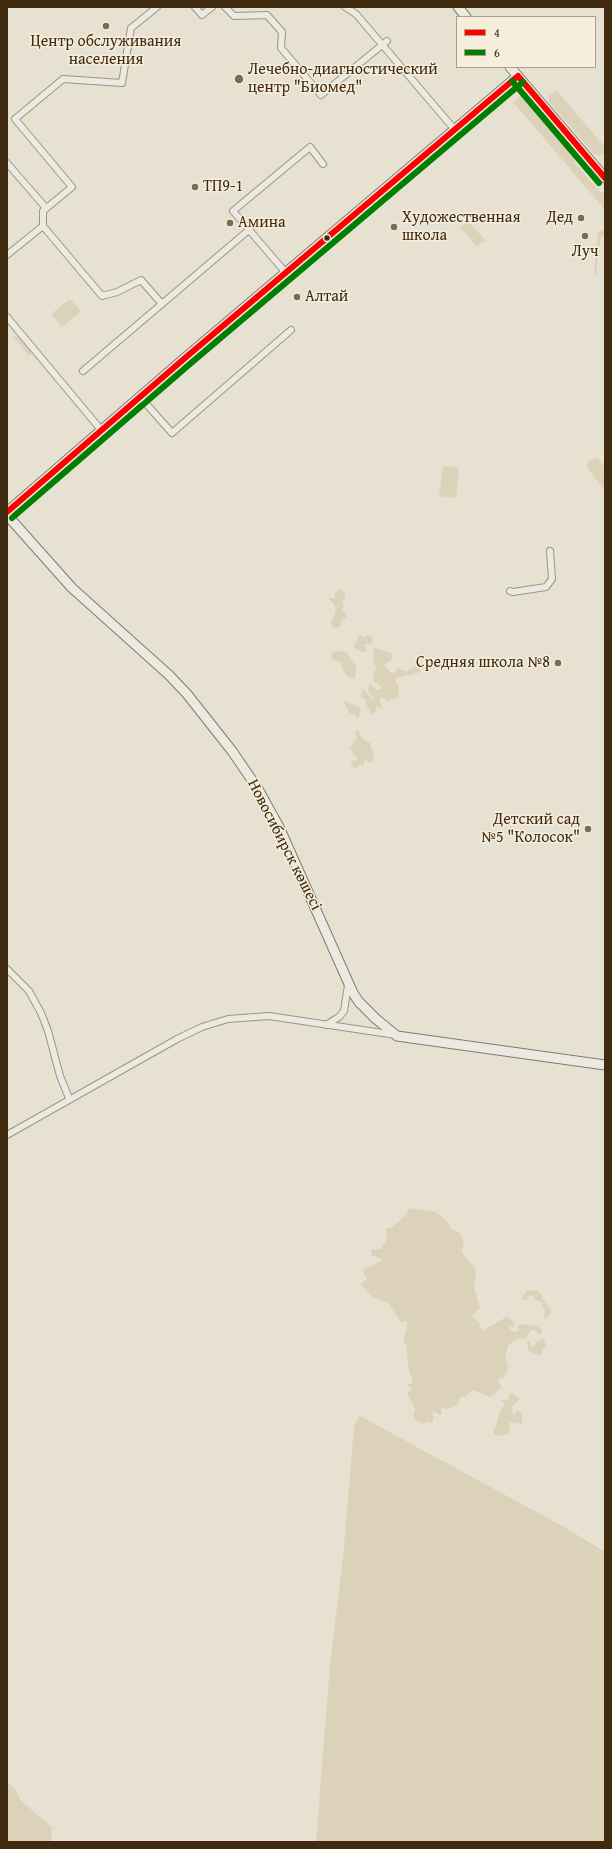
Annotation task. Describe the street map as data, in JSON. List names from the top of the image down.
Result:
{
  "streets": {
    "main road": ["Новосибирск көшесі"]
  },
  "places": [
    "Центр обслуживания населения",
    "Лечебно-диагностический центр \"Биомед\"",
    "ТП9-1",
    "Дед",
    "Амина",
    "Художественная школа",
    "Луч",
    "Алтай",
    "Средняя школа №8",
    "Детский сад №5 \"Колосок\""
  ],
  "lines": ["transit line 4", "transit line 6"],
  "legend": ["4", "6"]
}
